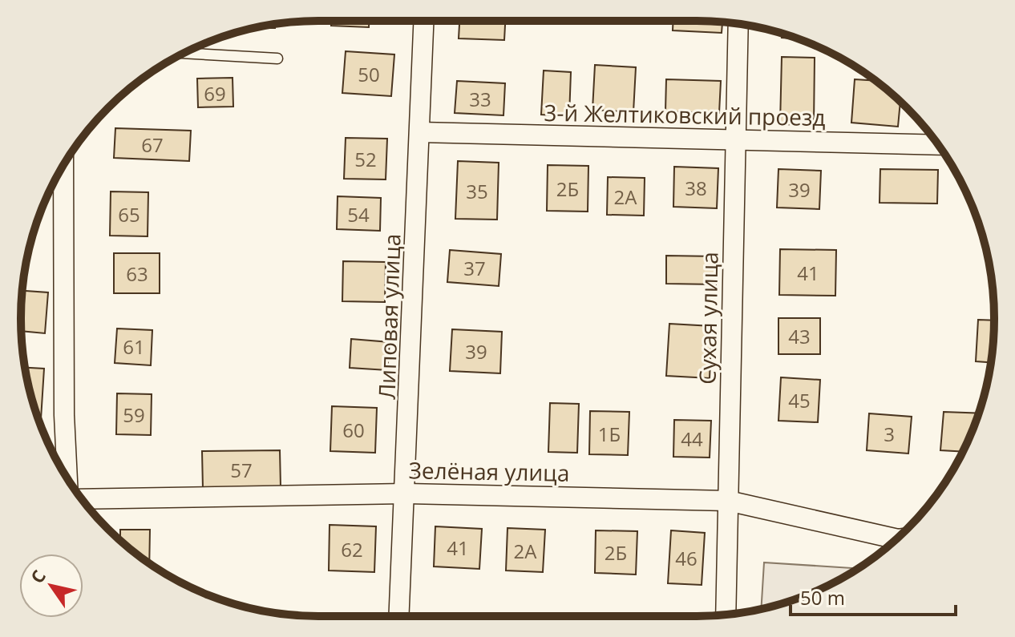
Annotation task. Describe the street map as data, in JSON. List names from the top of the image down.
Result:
{
  "streets": {
    "street": [
      "3-й Желтиковский проезд",
      "Липовая улица",
      "Сухая улица",
      "Зелёная улица"
    ]
  },
  "crossings": [
    ["3-й Желтиковский проезд", "Липовая улица"],
    ["3-й Желтиковский проезд", "Сухая улица"],
    ["Липовая улица", "Зелёная улица"],
    ["Сухая улица", "Зелёная улица"]
  ],
  "house_numbers": [
    "50",
    "69",
    "33",
    "67",
    "52",
    "38",
    "2Б",
    "39",
    "35",
    "2А",
    "65",
    "54",
    "37",
    "41",
    "63",
    "43",
    "61",
    "39",
    "45",
    "59",
    "60",
    "1Б",
    "3",
    "44",
    "57",
    "41",
    "62",
    "2А",
    "2Б",
    "46"
  ],
  "scale_bar": "50 m",
  "north": "top left"
}
